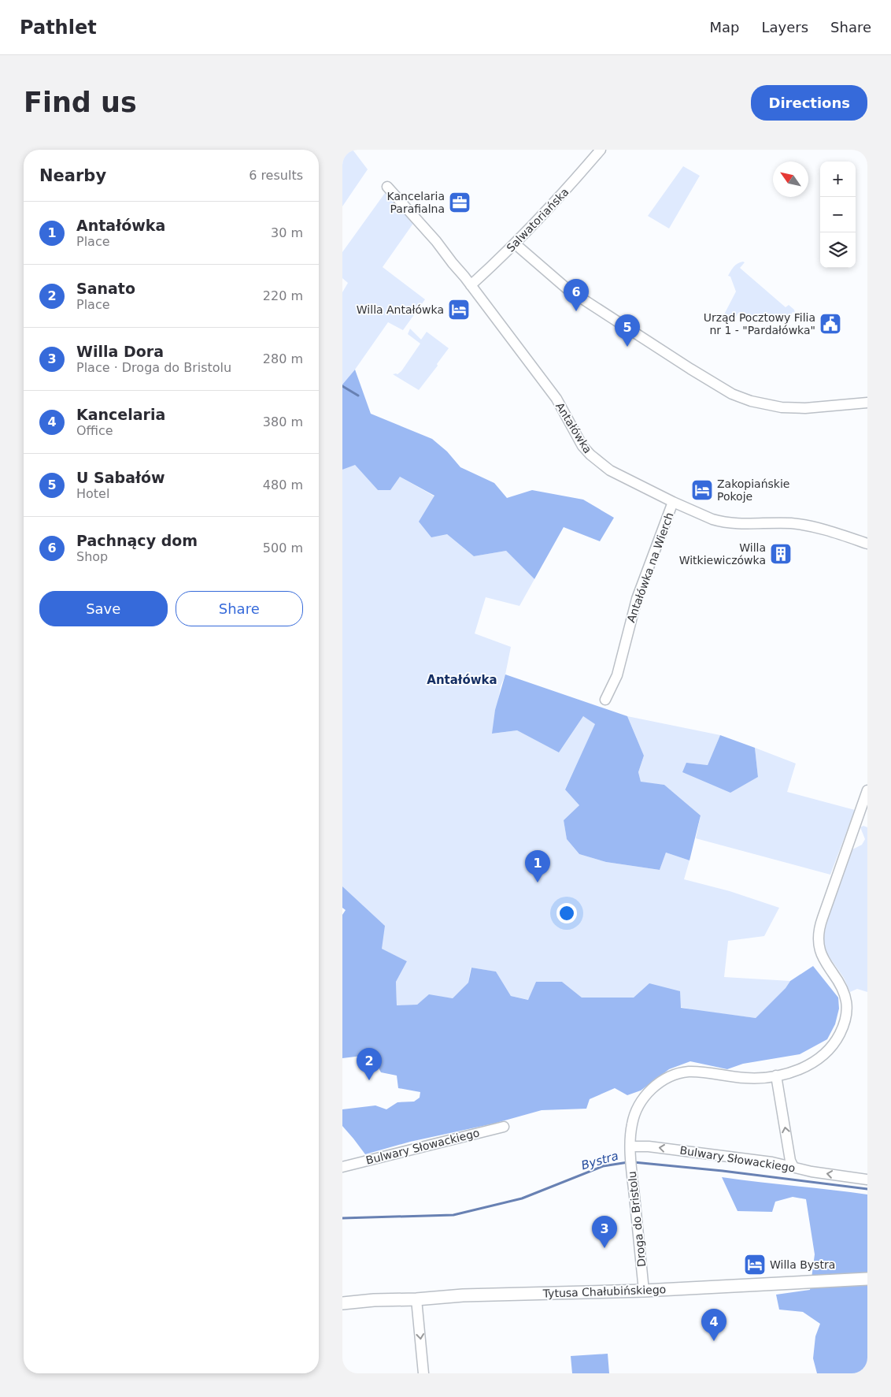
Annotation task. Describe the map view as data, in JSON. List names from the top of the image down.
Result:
{
  "streets": {
    "street": [
      "Salwatoriańska",
      "Antałówka",
      "Antałówka na Wierch",
      "Bulwary Słowackiego",
      "Droga do Bristolu",
      "Tytusa Chałubińskiego"
    ]
  },
  "crossings": [
    ["Salwatoriańska", "Antałówka"],
    ["Antałówka", "Antałówka na Wierch"],
    ["Bulwary Słowackiego", "Droga do Bristolu"],
    ["Droga do Bristolu", "Tytusa Chałubińskiego"]
  ],
  "one_way": ["Bulwary Słowackiego"],
  "districts": ["Antałówka"],
  "water": ["Bystra"],
  "places": {
    "office": ["Kancelaria Parafialna"],
    "hotel": ["Willa Antałówka", "Zakopiańskie Pokoje", "Willa Bystra"],
    "public building": ["Urząd Pocztowy Filia nr 1 - \"Pardałówka\""],
    "building": ["Willa Witkiewiczówka"]
  },
  "north": "top left",
  "page": {
    "header": "Pathlet",
    "nav": ["Map", "Layers", "Share"],
    "buttons": [
      "Directions",
      ["Save", "Share"]
    ],
    "title": "Find us",
    "heading": ["Nearby", "6 results"],
    "map_buttons": ["+", "−"],
    "list": [
      {
        "mark": "1",
        "name": "Antałówka",
        "note": "Place",
        "value": "30 m"
      },
      {
        "mark": "2",
        "name": "Sanato",
        "note": "Place",
        "value": "220 m"
      },
      {
        "mark": "3",
        "name": "Willa Dora",
        "note": "Place · Droga do Bristolu",
        "value": "280 m"
      },
      {
        "mark": "4",
        "name": "Kancelaria",
        "note": "Office",
        "value": "380 m"
      },
      {
        "mark": "5",
        "name": "U Sabałów",
        "note": "Hotel",
        "value": "480 m"
      },
      {
        "mark": "6",
        "name": "Pachnący dom",
        "note": "Shop",
        "value": "500 m"
      }
    ],
    "pins": [
      "6",
      "5",
      "1",
      "2",
      "3",
      "4"
    ]
  }
}
